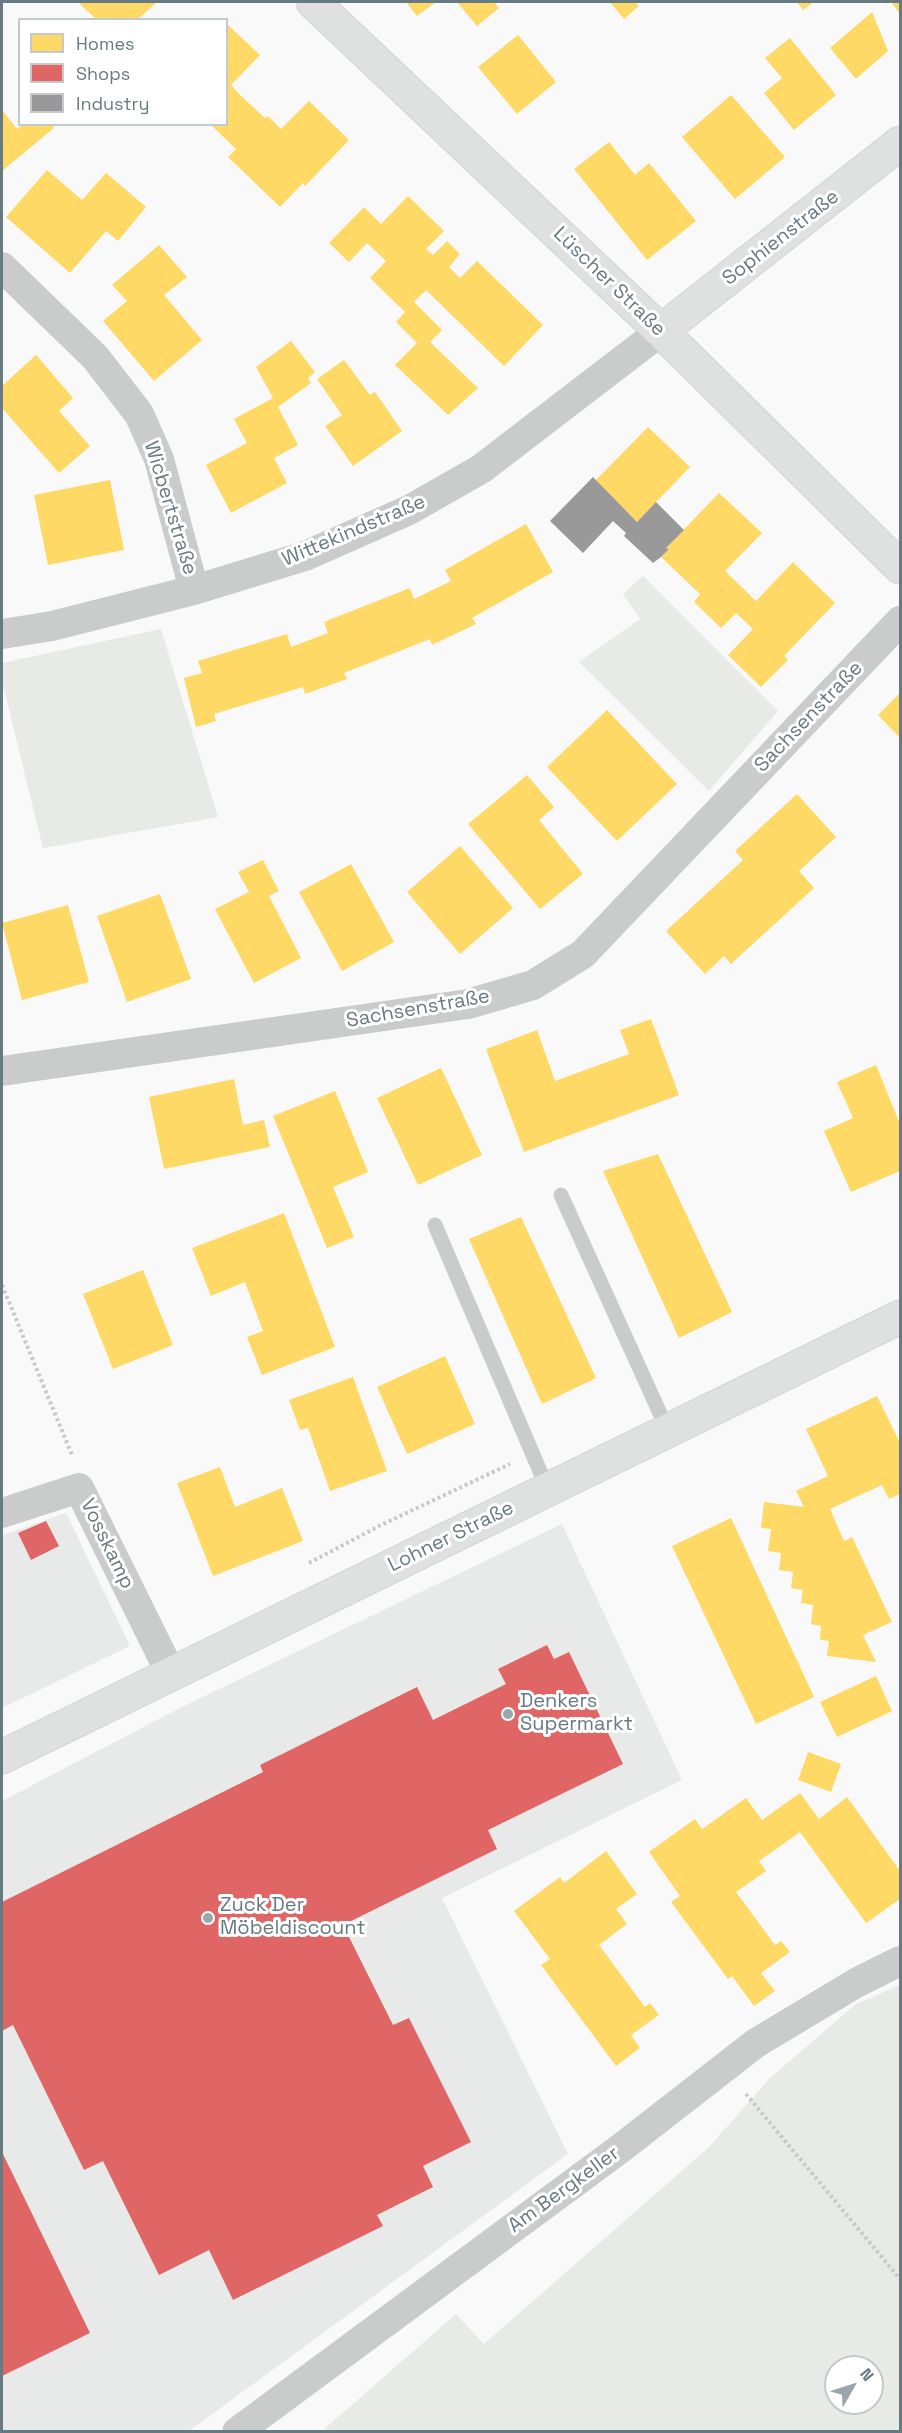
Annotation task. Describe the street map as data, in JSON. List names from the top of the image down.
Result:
{
  "streets": {
    "street": [
      "Sophienstraße",
      "Lüscher Straße",
      "Wicbertstraße",
      "Wittekindstraße",
      "Sachsenstraße",
      "Lohner Straße",
      "Vosskamp",
      "Am Bergkeller"
    ]
  },
  "crossings": [
    ["Sophienstraße", "Lüscher Straße"],
    ["Sophienstraße", "Wittekindstraße"],
    ["Lüscher Straße", "Wittekindstraße"],
    ["Wicbertstraße", "Wittekindstraße"],
    ["Lohner Straße", "Vosskamp"]
  ],
  "places": ["Denkers Supermarkt", "Zuck Der Möbeldiscount"],
  "legend": ["Homes", "Shops", "Industry"],
  "north": "top right"
}
